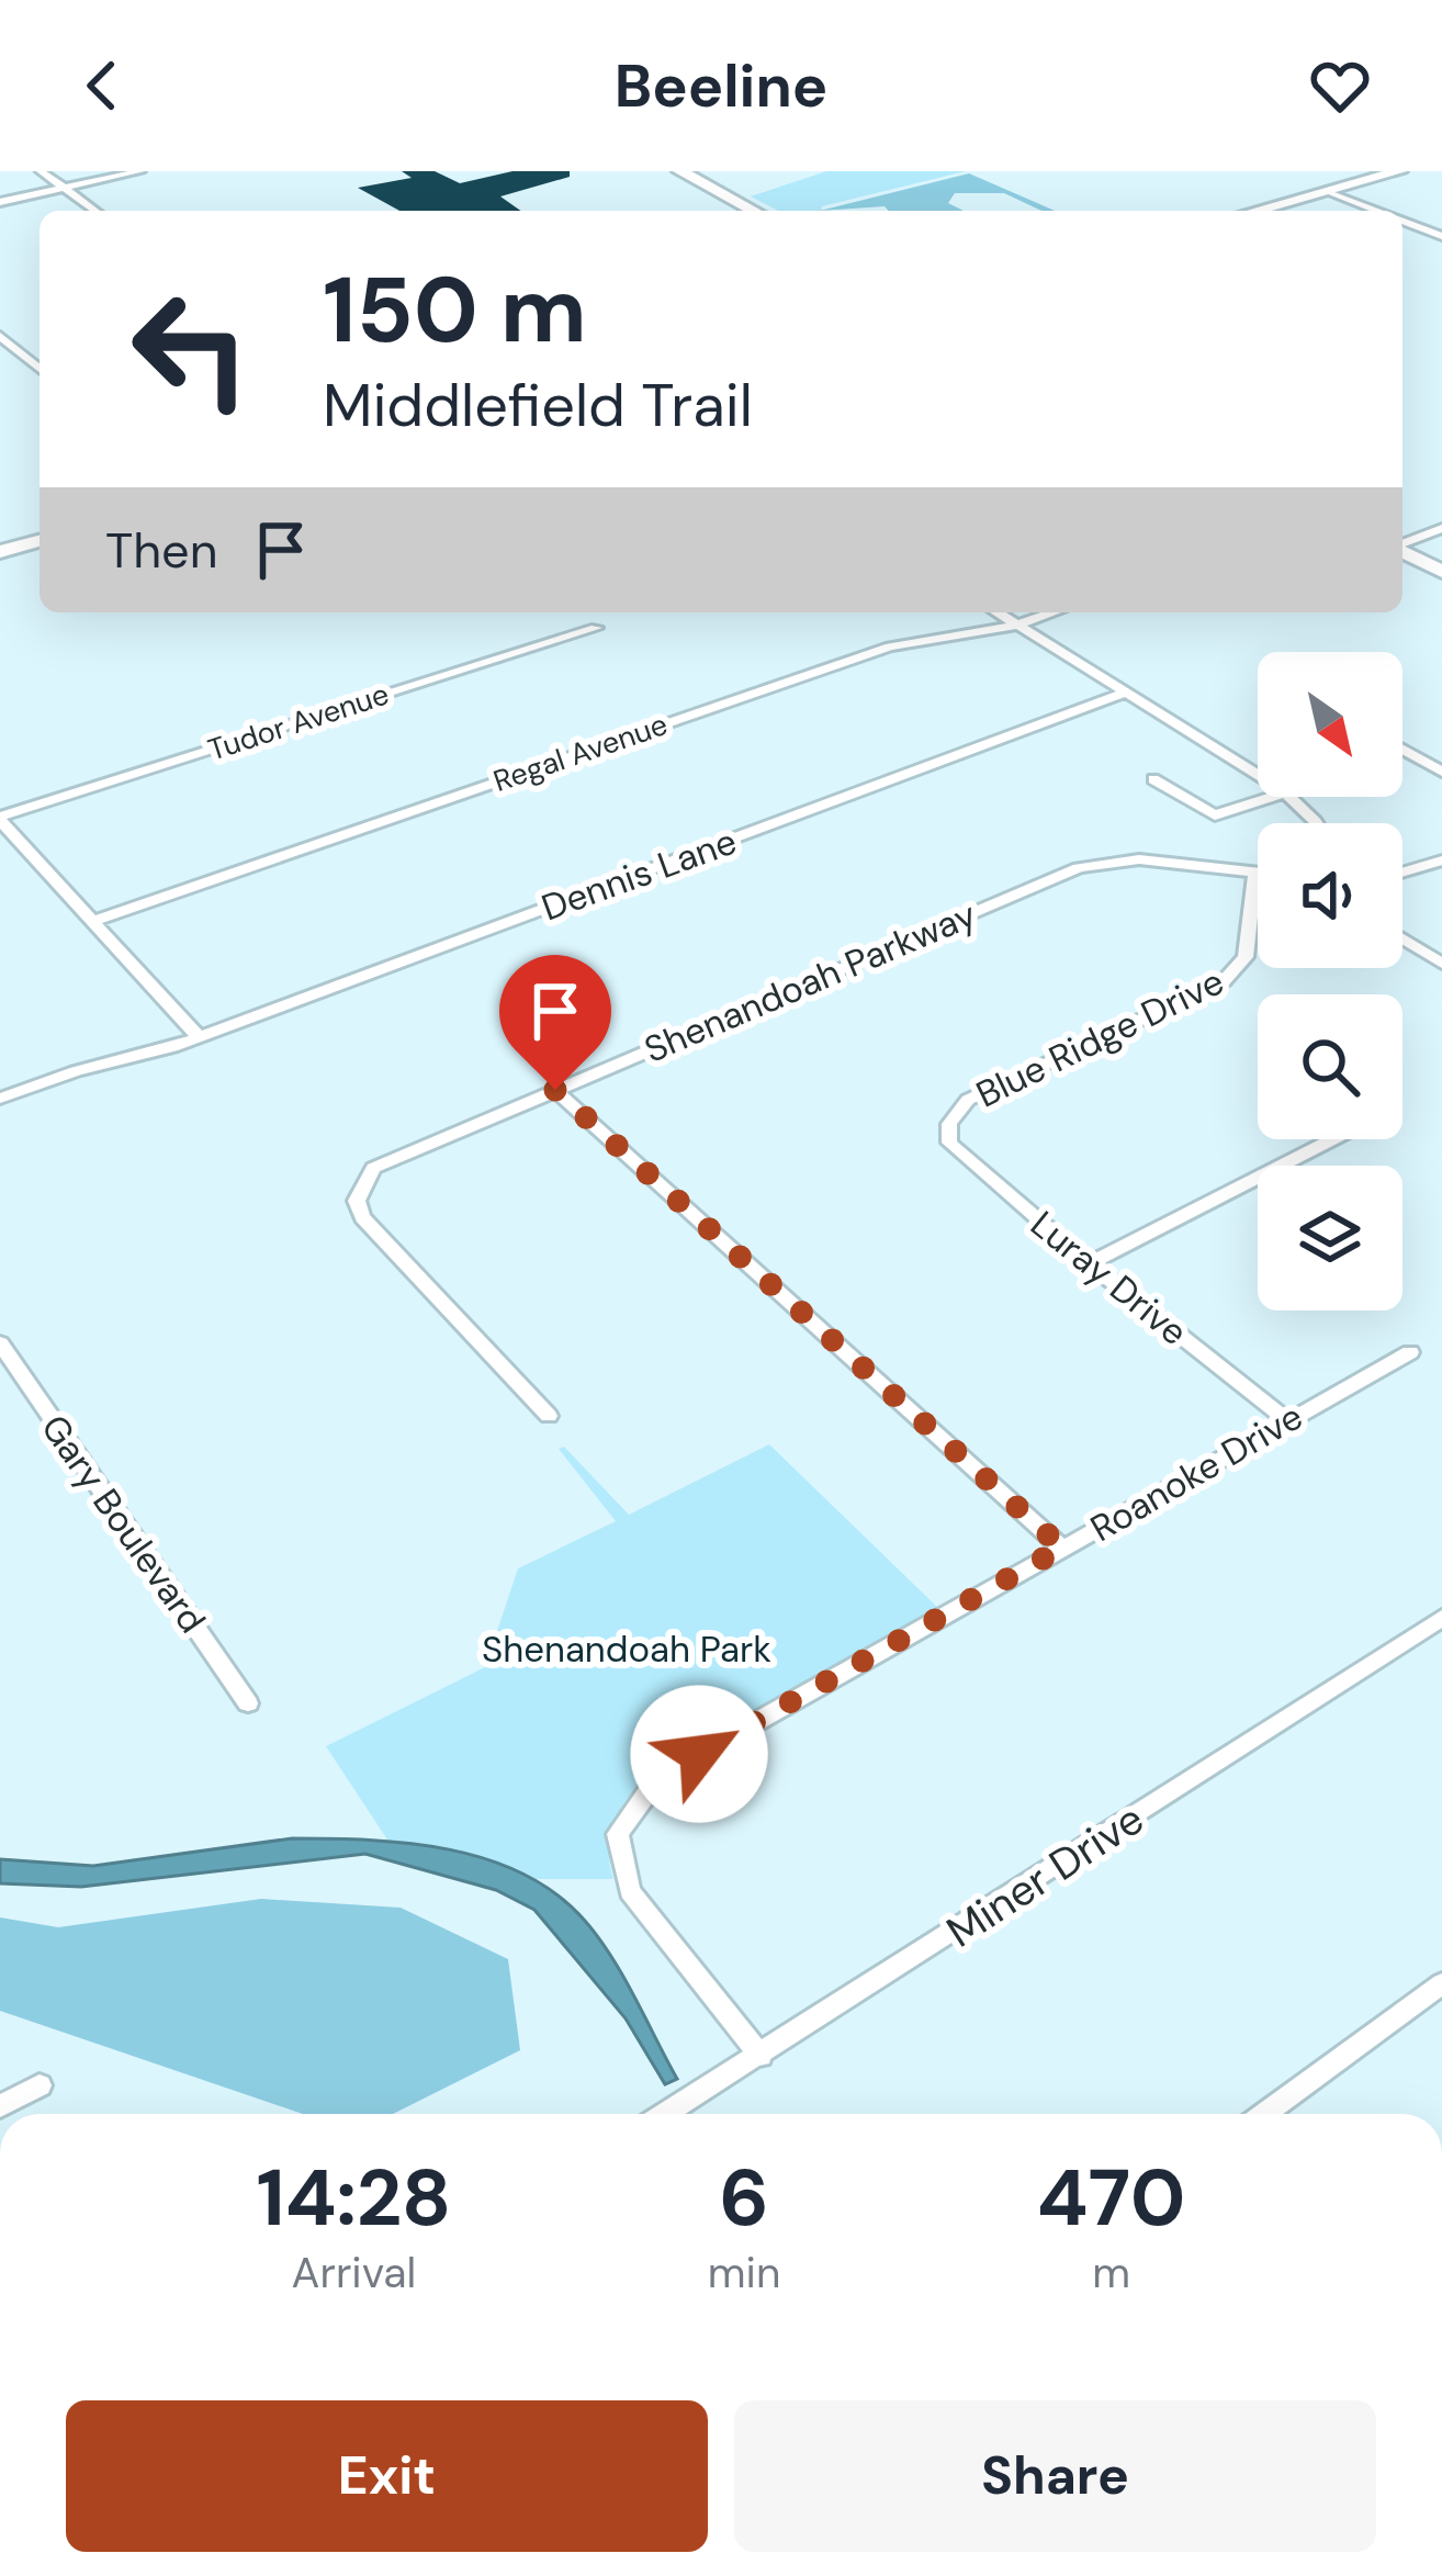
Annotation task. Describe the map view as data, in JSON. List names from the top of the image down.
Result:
{
  "streets": {
    "street": [
      "Tudor Avenue",
      "Regal Avenue",
      "Dennis Lane",
      "Shenandoah Parkway",
      "Blue Ridge Drive",
      "Luray Drive",
      "Roanoke Drive",
      "Gary Boulevard",
      "Miner Drive"
    ]
  },
  "crossings": [
    ["Shenandoah Parkway", "Blue Ridge Drive"],
    ["Blue Ridge Drive", "Luray Drive"],
    ["Luray Drive", "Roanoke Drive"],
    ["Roanoke Drive", "Miner Drive"]
  ],
  "parks": ["Shenandoah Park"],
  "north": "bottom right",
  "page": {
    "header": "Beeline",
    "turn": ["150 m", "Middlefield Trail"],
    "then": "Then",
    "eta": [
      "14:28",
      "Arrival",
      "6",
      "min",
      "470",
      "m"
    ],
    "buttons": ["Exit", "Share"]
  }
}
